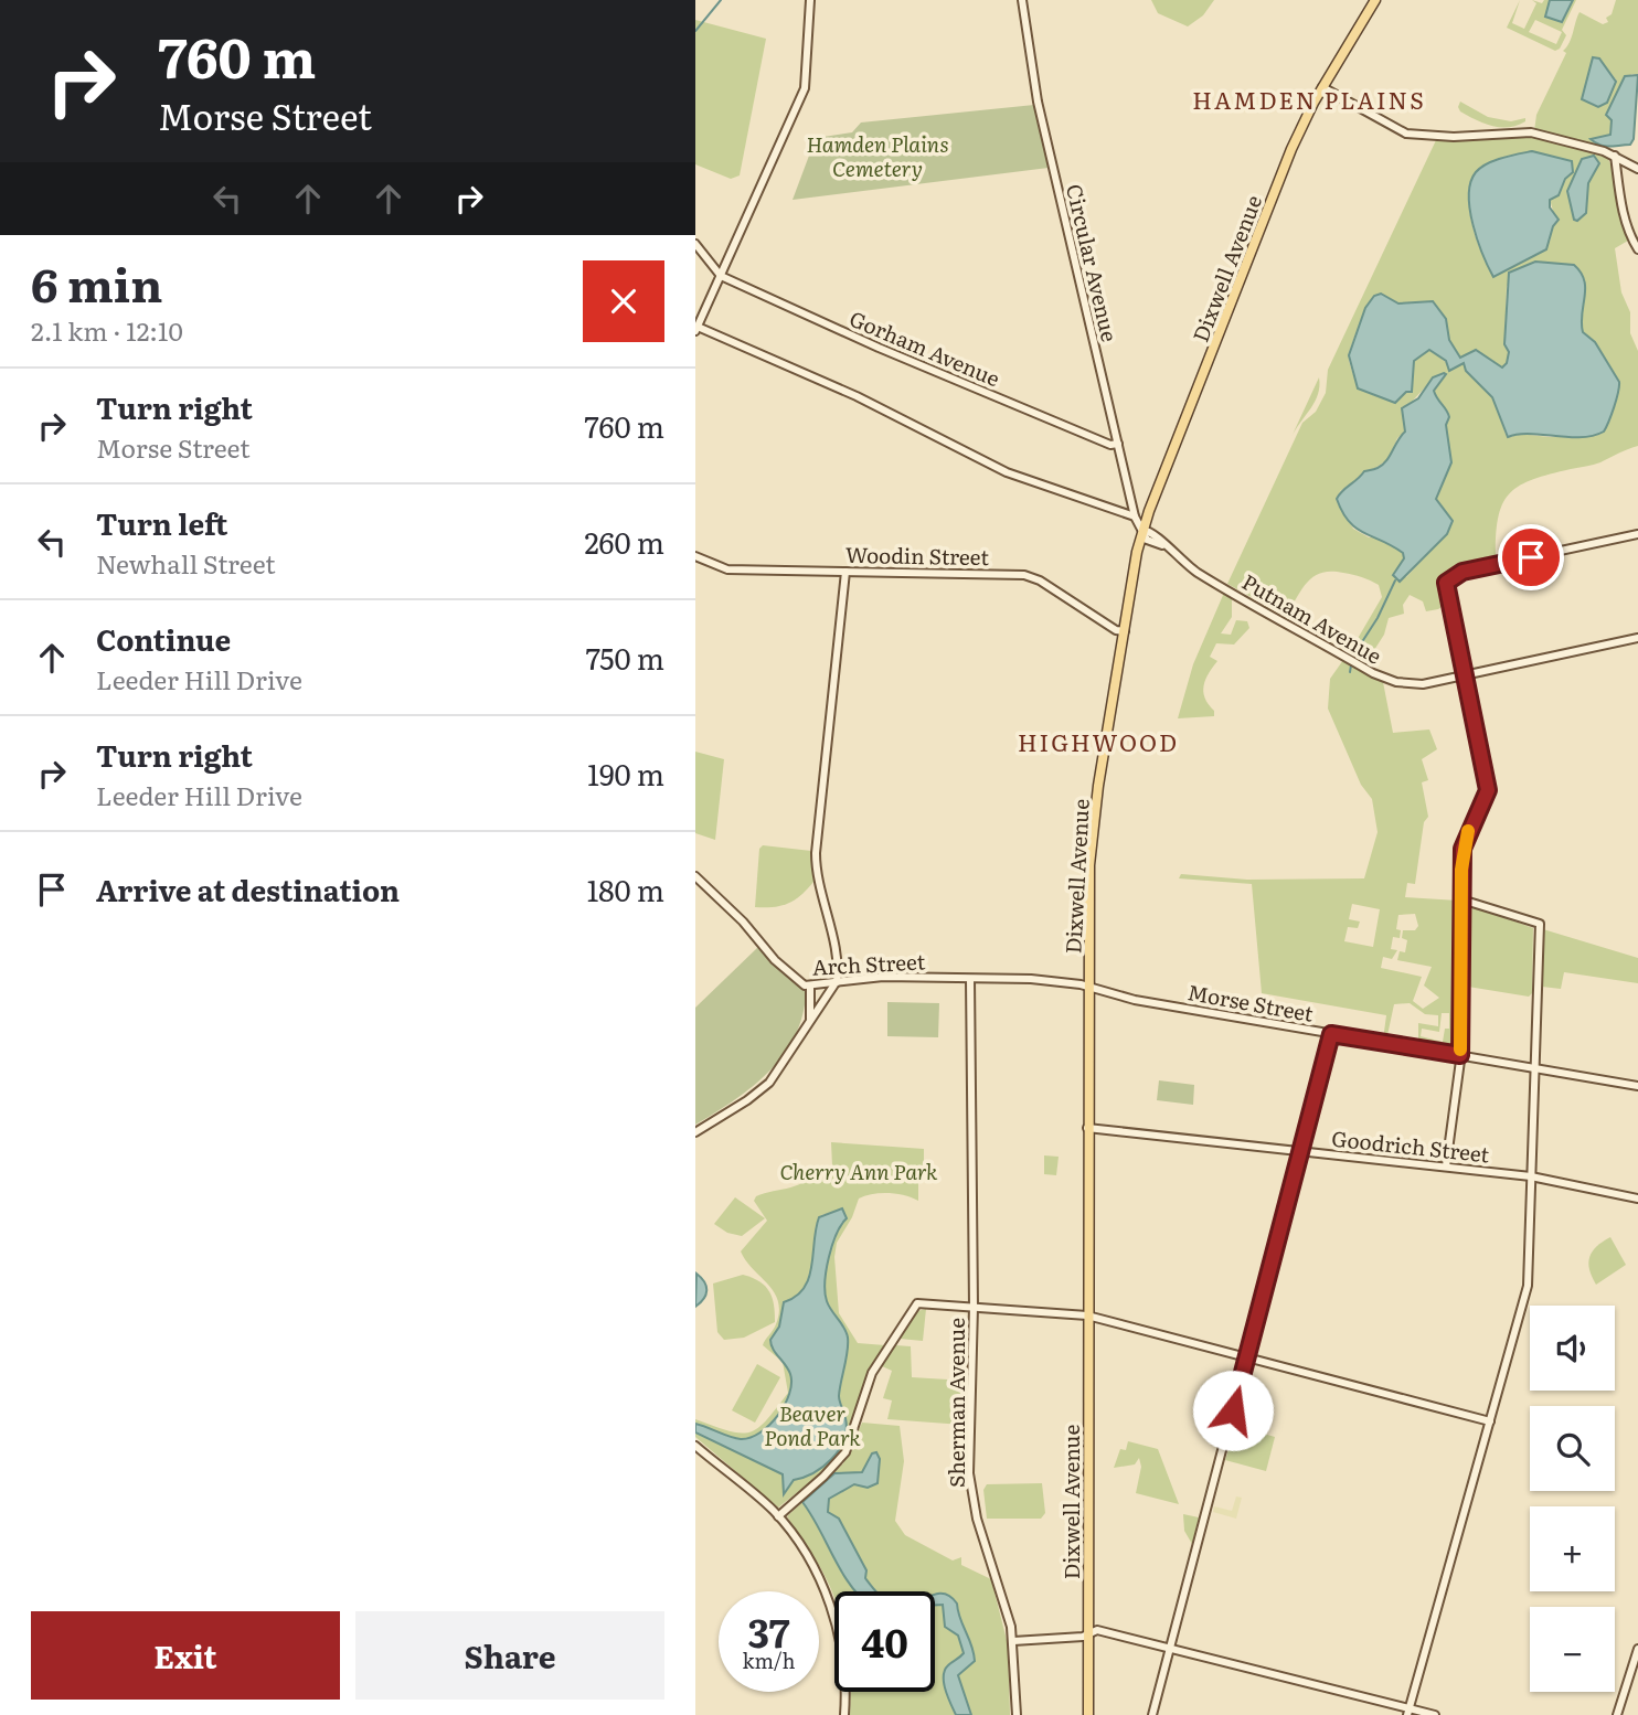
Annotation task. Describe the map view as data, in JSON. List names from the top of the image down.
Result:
{
  "streets": {
    "main road": ["Dixwell Avenue"],
    "street": [
      "Circular Avenue",
      "Gorham Avenue",
      "Woodin Street",
      "Putnam Avenue",
      "Arch Street",
      "Morse Street",
      "Goodrich Street",
      "Sherman Avenue"
    ]
  },
  "crossings": [
    ["Circular Avenue", "Dixwell Avenue"],
    ["Circular Avenue", "Gorham Avenue"],
    ["Circular Avenue", "Putnam Avenue"],
    ["Dixwell Avenue", "Woodin Street"],
    ["Dixwell Avenue", "Putnam Avenue"],
    ["Dixwell Avenue", "Arch Street"],
    ["Dixwell Avenue", "Morse Street"],
    ["Dixwell Avenue", "Goodrich Street"],
    ["Arch Street", "Morse Street"],
    ["Arch Street", "Sherman Avenue"]
  ],
  "districts": ["HAMDEN PLAINS", "HIGHWOOD"],
  "parks": ["Hamden Plains Cemetery", "Cherry Ann Park", "Beaver Pond Park"],
  "page": {
    "turn": ["760 m", "Morse Street"],
    "heading": ["6 min", "2.1 km · 12:10"],
    "list": [
      {
        "name": "Turn right",
        "note": "Morse Street",
        "value": "760 m"
      },
      {
        "name": "Turn left",
        "note": "Newhall Street",
        "value": "260 m"
      },
      {
        "name": "Continue",
        "note": "Leeder Hill Drive",
        "value": "750 m"
      },
      {
        "name": "Turn right",
        "note": "Leeder Hill Drive",
        "value": "190 m"
      },
      {
        "name": "Arrive at destination",
        "value": "180 m"
      }
    ],
    "map_buttons": ["+", "−"],
    "speed": "37 km/h",
    "limit": "40",
    "buttons": ["Exit", "Share"]
  }
}
